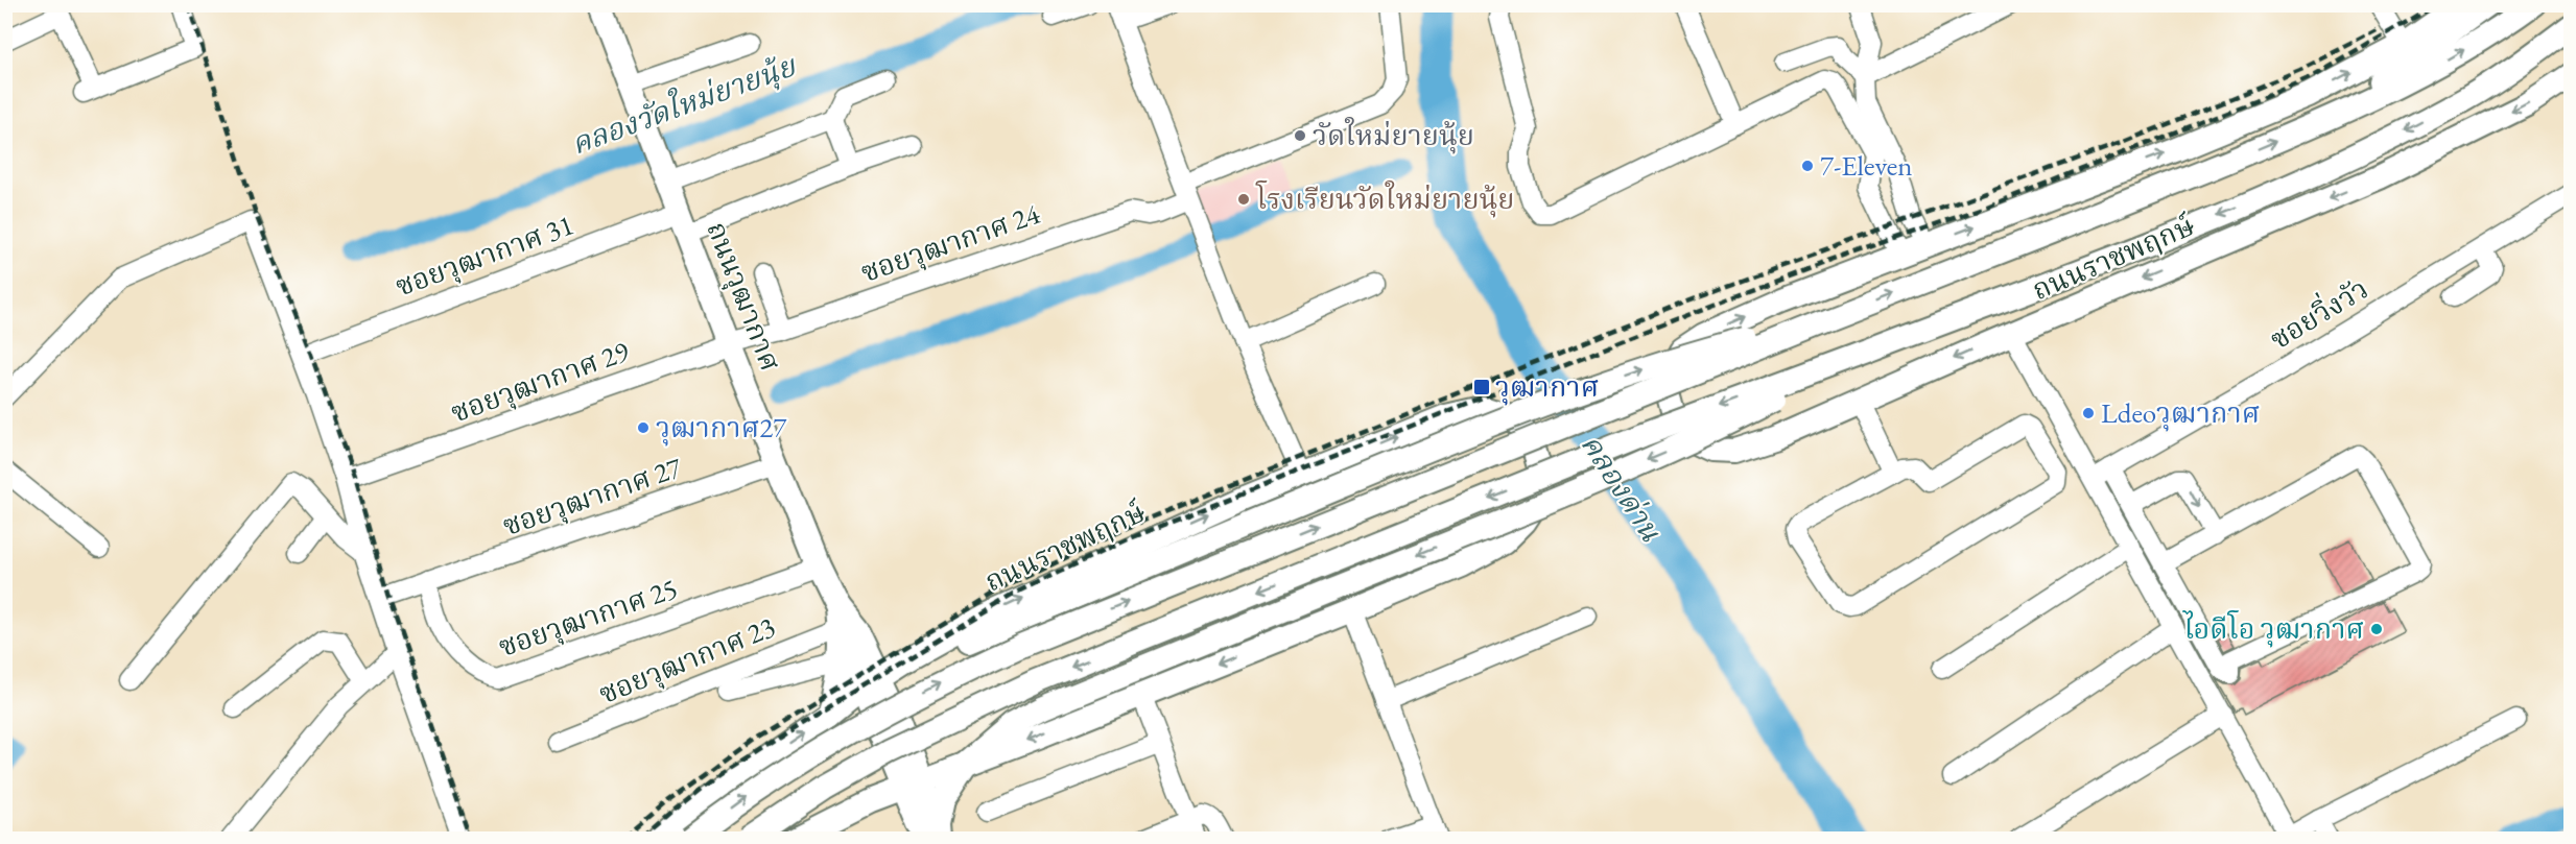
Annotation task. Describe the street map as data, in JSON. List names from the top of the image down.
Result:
{
  "streets": {
    "main road": ["ถนนราชพฤกษ์", "ถนนวุฒากาศ"],
    "street": [
      "ซอยวุฒากาศ 24",
      "ซอยวุฒากาศ 31",
      "ซอยวิ่งวัว",
      "ซอยวุฒากาศ 29",
      "ซอยวุฒากาศ 27",
      "ซอยวุฒากาศ 25",
      "ซอยวุฒากาศ 23"
    ]
  },
  "crossings": [
    ["ซอยวุฒากาศ 24", "ถนนวุฒากาศ"],
    ["ซอยวุฒากาศ 24", "ซอยวุฒากาศ 29"],
    ["ซอยวุฒากาศ 31", "ถนนวุฒากาศ"],
    ["ถนนราชพฤกษ์", "ถนนวุฒากาศ"],
    ["ถนนวุฒากาศ", "ซอยวุฒากาศ 29"],
    ["ถนนวุฒากาศ", "ซอยวุฒากาศ 27"],
    ["ถนนวุฒากาศ", "ซอยวุฒากาศ 25"],
    ["ถนนวุฒากาศ", "ซอยวุฒากาศ 23"],
    ["ซอยวุฒากาศ 27", "ซอยวุฒากาศ 25"]
  ],
  "water": ["คลองวัดใหม่ยายนุ้ย", "คลองด่าน"],
  "places": {
    "other": [
      "วัดใหม่ยายนุ้ย",
      "7-Eleven",
      "โรงเรียนวัดใหม่ยายนุ้ย",
      "Ldeoวุฒากาศ",
      "วุฒากาศ27",
      "ไอดีโอ วุฒากาศ"
    ],
    "transit": ["วุฒากาศ"]
  }
}
